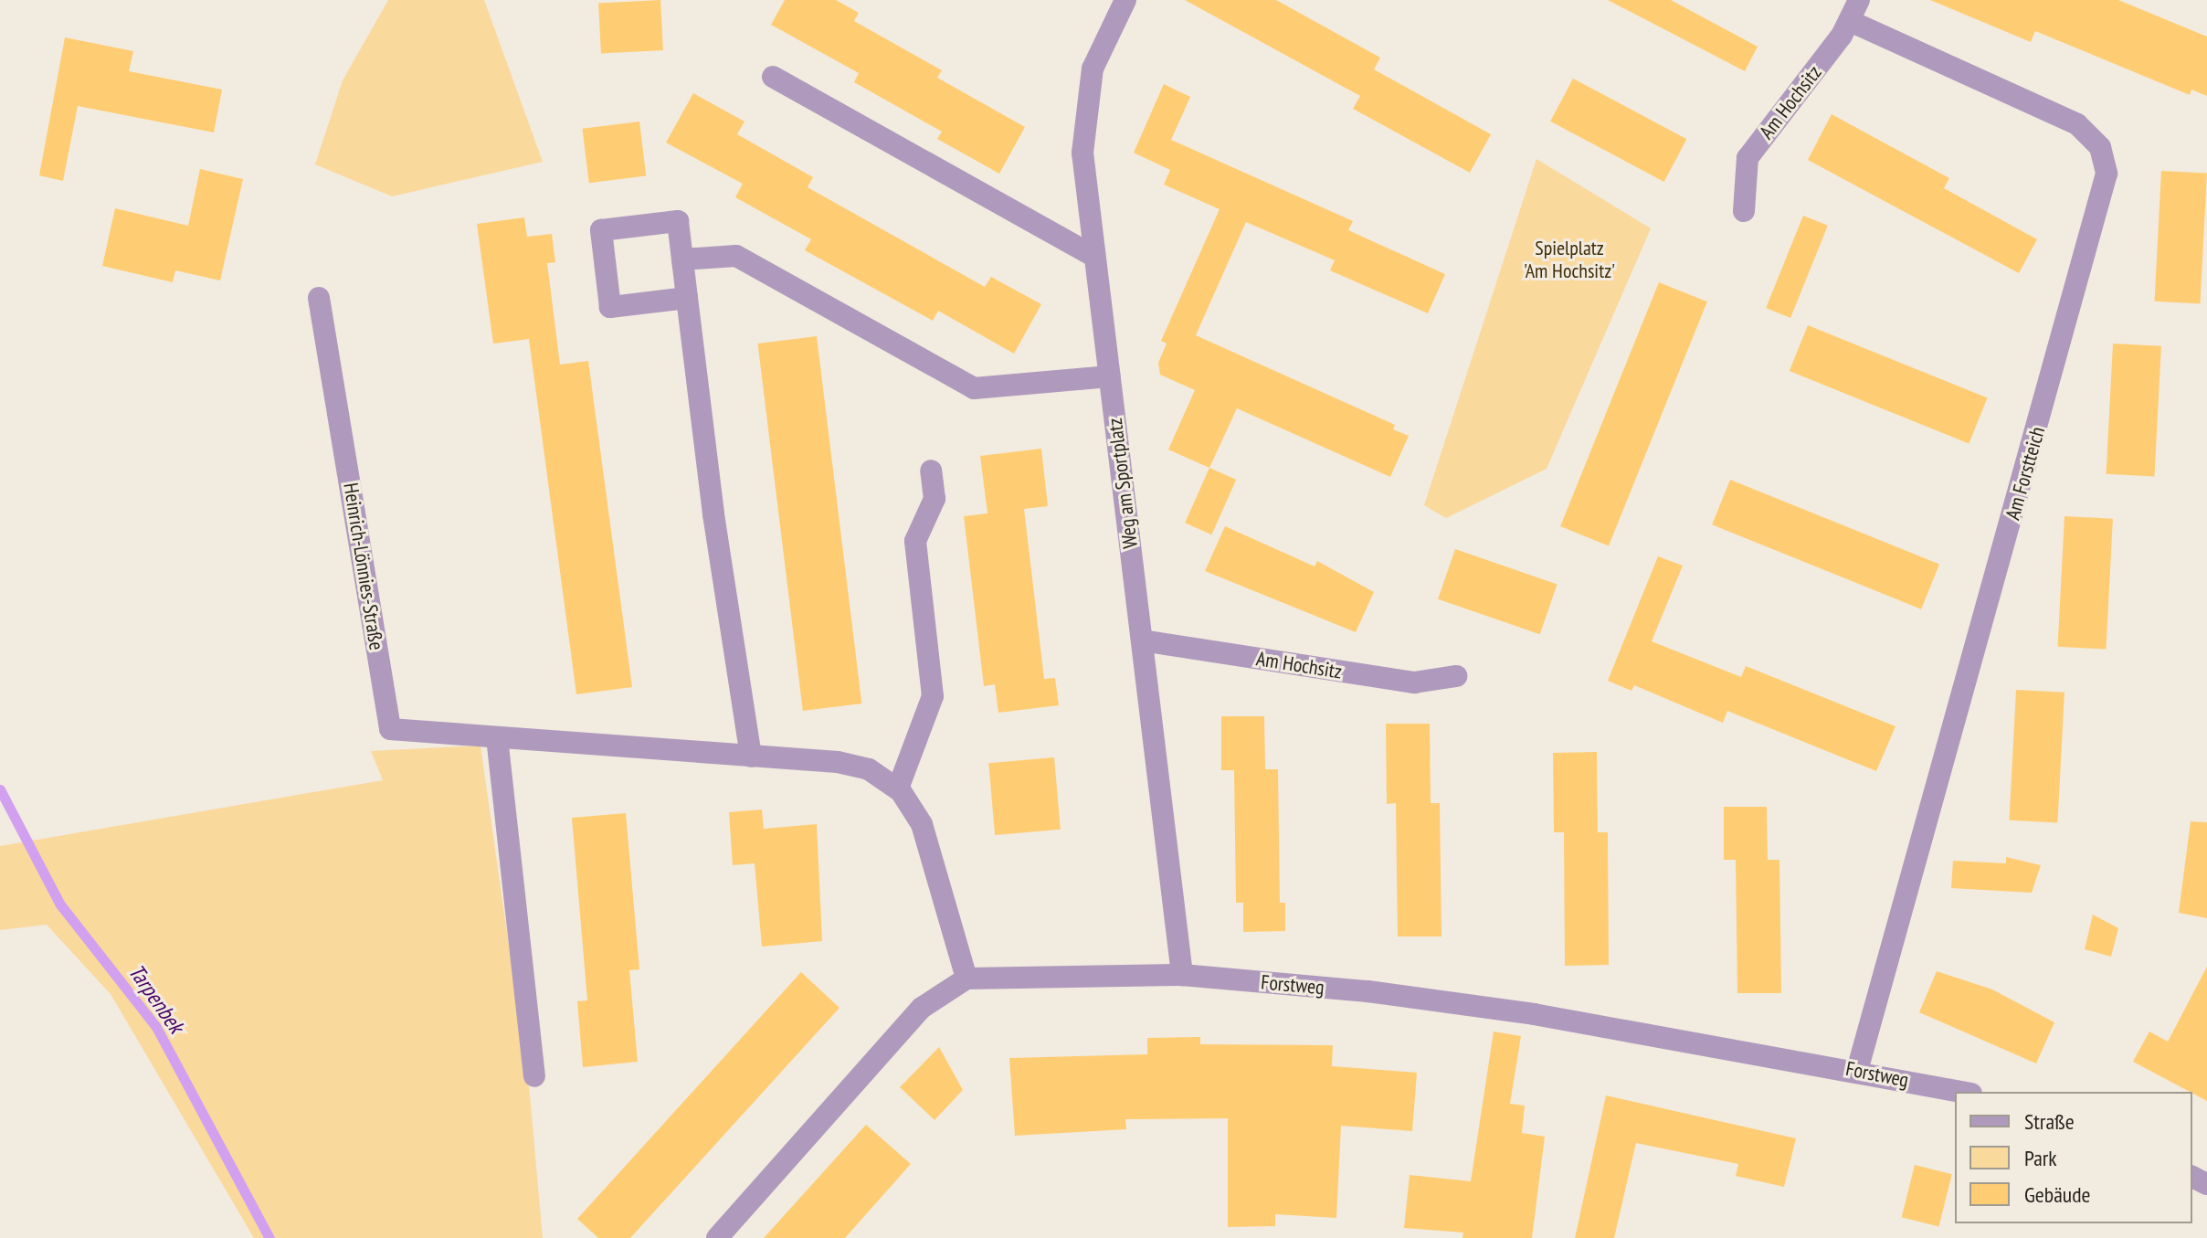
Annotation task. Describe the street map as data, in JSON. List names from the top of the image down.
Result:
{
  "streets": {
    "street": [
      "Am Hochsitz",
      "Am Forstteich",
      "Weg am Sportplatz",
      "Heinrich-Lönnies-Straße",
      "Forstweg"
    ]
  },
  "crossings": [
    ["Am Hochsitz", "Am Forstteich"],
    ["Am Hochsitz", "Weg am Sportplatz"],
    ["Am Forstteich", "Forstweg"],
    ["Weg am Sportplatz", "Forstweg"],
    ["Heinrich-Lönnies-Straße", "Forstweg"]
  ],
  "water": ["Tarpenbek"],
  "parks": ["Spielplatz 'Am Hochsitz'"],
  "legend": ["Straße", "Park", "Gebäude"]
}
